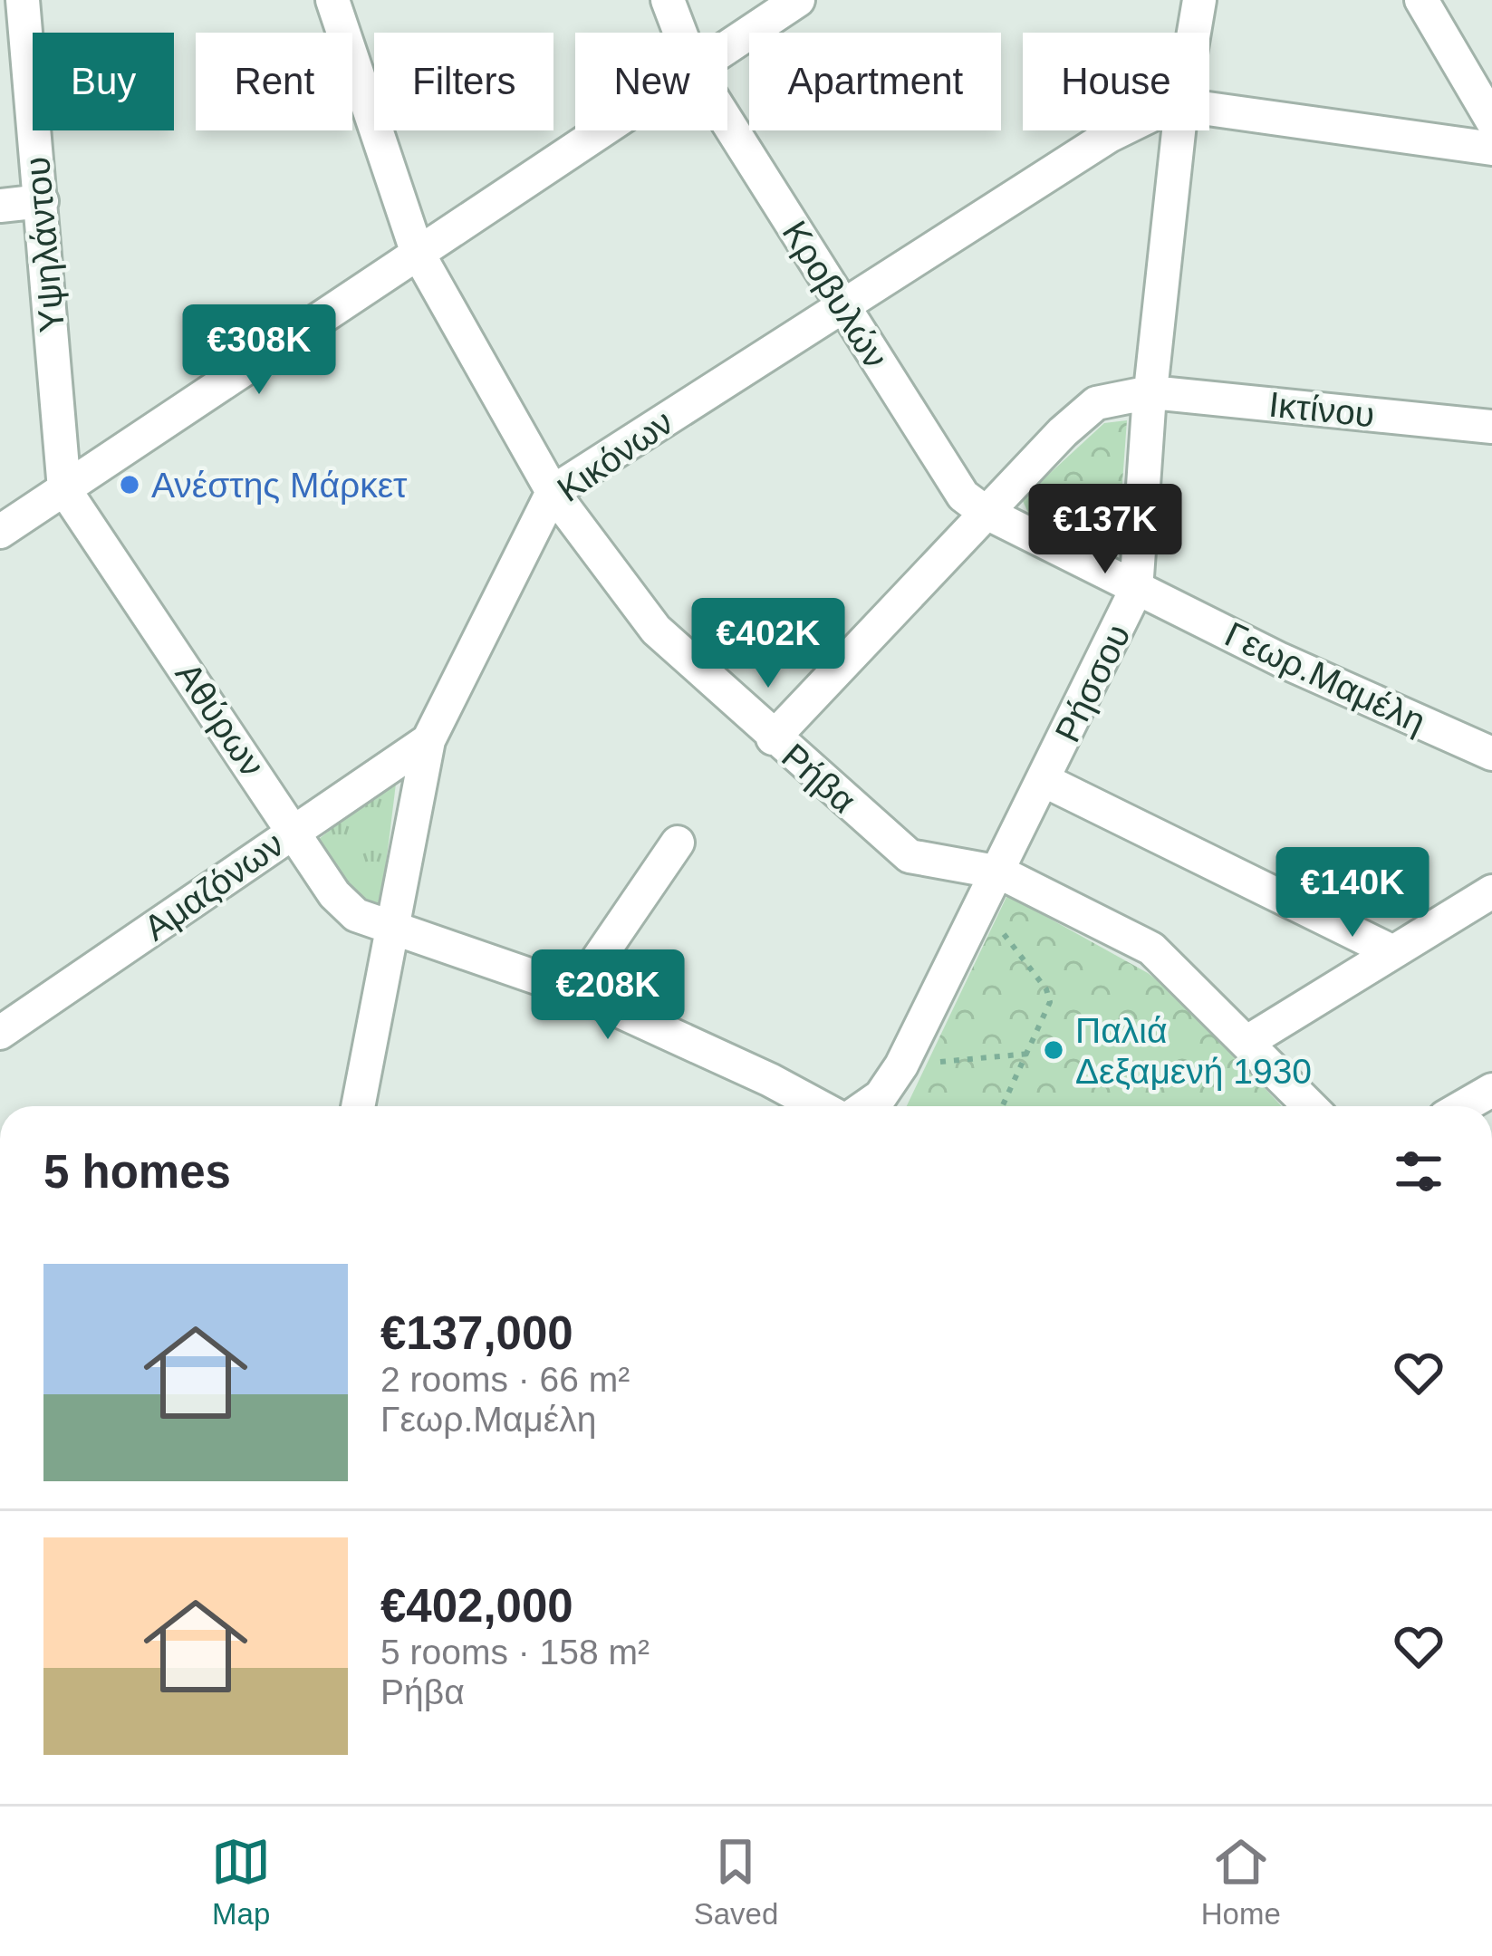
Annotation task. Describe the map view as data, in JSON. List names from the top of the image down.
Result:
{
  "streets": {
    "street": [
      "Υψηλάντου",
      "Κροβυλών",
      "Ικτίνου",
      "Κικόνων",
      "Γεωρ.Μαμέλη",
      "Ρήσσου",
      "Αθύρων",
      "Ρήβα",
      "Αμαζόνων"
    ]
  },
  "crossings": [
    ["Υψηλάντου", "Αθύρων"],
    ["Κροβυλών", "Ικτίνου"],
    ["Κροβυλών", "Κικόνων"],
    ["Κροβυλών", "Γεωρ.Μαμέλη"],
    ["Ικτίνου", "Γεωρ.Μαμέλη"],
    ["Ικτίνου", "Ρήσσου"],
    ["Ικτίνου", "Ρήβα"],
    ["Κικόνων", "Αθύρων"],
    ["Κικόνων", "Ρήβα"],
    ["Κικόνων", "Αμαζόνων"],
    ["Γεωρ.Μαμέλη", "Ρήσσου"],
    ["Ρήσσου", "Ρήβα"],
    ["Αθύρων", "Αμαζόνων"]
  ],
  "places": ["Ανέστης Μάρκετ", "Παλιά Δεξαμενή 1930"],
  "page": {
    "chip": [
      "Buy",
      "Rent",
      "Filters",
      "New",
      "Apartment",
      "House"
    ],
    "price": [
      "€308K",
      "€137K",
      "€402K",
      "€140K",
      "€208K"
    ],
    "heading": "5 homes",
    "list": [
      {
        "name": "€137,000",
        "note": "2 rooms · 66 m² · Γεωρ.Μαμέλη"
      },
      {
        "name": "€402,000",
        "note": "5 rooms · 158 m² · Ρήβα"
      }
    ],
    "tabs": ["Map", "Saved", "Home"]
  }
}
